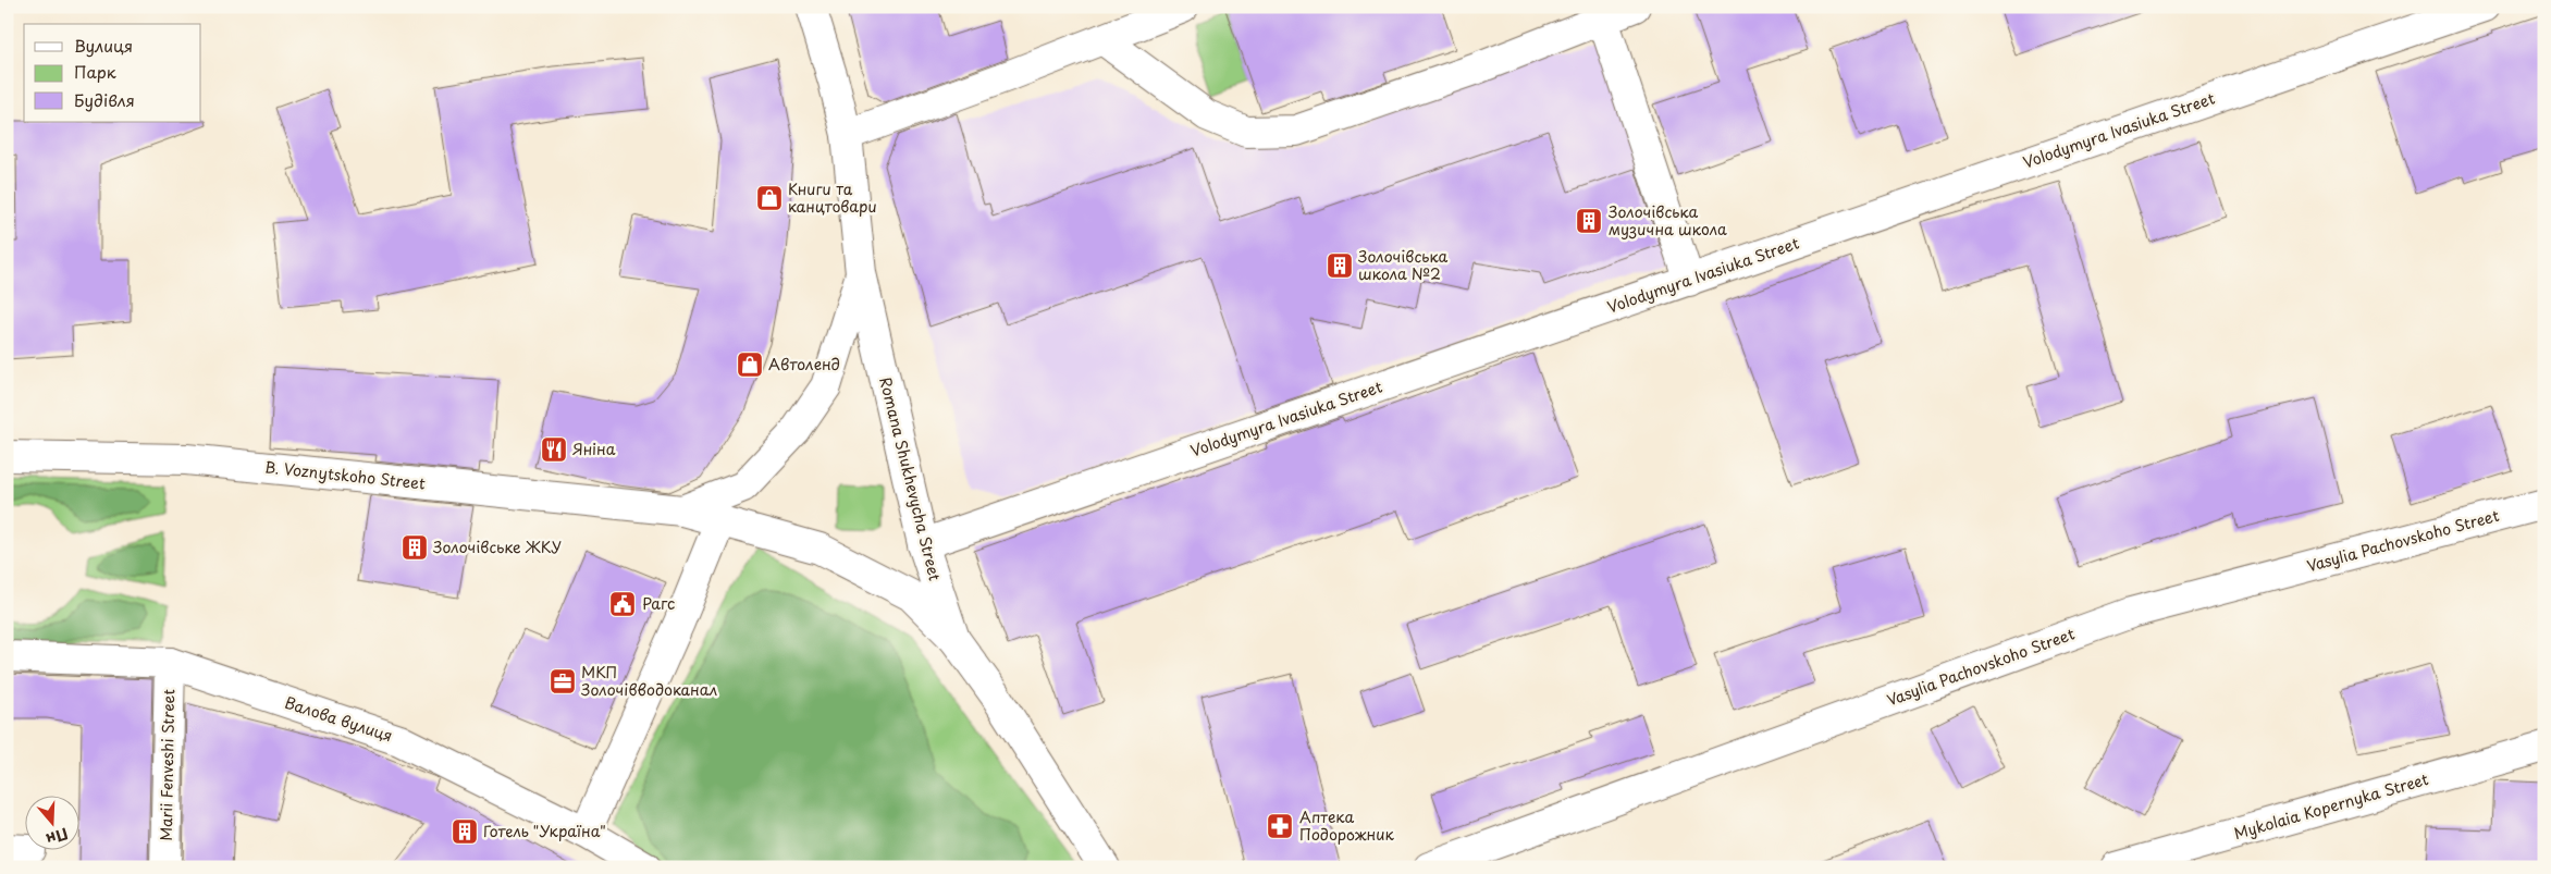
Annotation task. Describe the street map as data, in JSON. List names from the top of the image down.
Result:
{
  "streets": {
    "street": [
      "Volodymyra Ivasiuka Street",
      "B. Voznytskoho Street",
      "Romana Shukhevycha Street",
      "Vasylia Pachovskoho Street",
      "Валова вулиця",
      "Marii Fenveshi Street",
      "Mykolaia Kopernyka Street"
    ]
  },
  "crossings": [
    ["Volodymyra Ivasiuka Street", "Romana Shukhevycha Street"],
    ["B. Voznytskoho Street", "Romana Shukhevycha Street"],
    ["Валова вулиця", "Marii Fenveshi Street"]
  ],
  "places": {
    "shop": ["Книги та канцтовари", "Автоленд"],
    "building": [
      "Золочівська музична школа",
      "Золочівська школа №2",
      "Золочівське ЖКУ",
      "Готель \"Україна\""
    ],
    "restaurant": ["Яніна"],
    "public building": ["Рагс"],
    "office": ["МКП Золочівводоканал"],
    "pharmacy": ["Аптека Подорожник"]
  },
  "legend": ["Вулиця", "Парк", "Будівля"],
  "north": "bottom"
}
